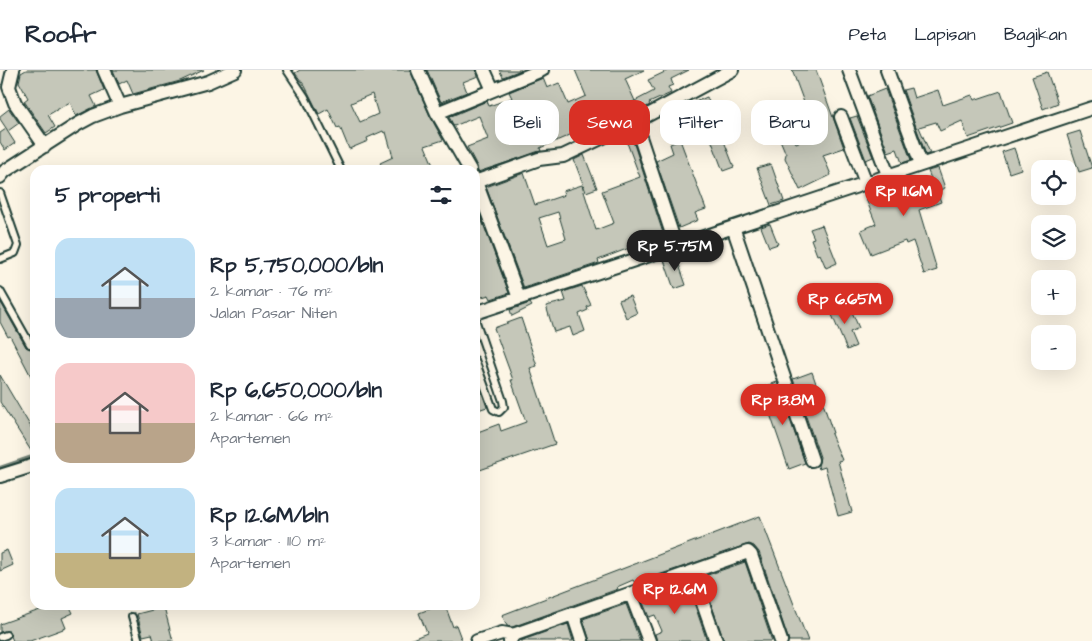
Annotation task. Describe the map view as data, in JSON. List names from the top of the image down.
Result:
{
  "page": {
    "header": "Roofr",
    "nav": ["Peta", "Lapisan", "Bagikan"],
    "chip": [
      "Beli",
      "Sewa",
      "Filter",
      "Baru"
    ],
    "map_buttons": ["+", "−"],
    "heading": "5 properti",
    "price": [
      "Rp 11.6M",
      "Rp 5.75M",
      "Rp 6.65M",
      "Rp 13.8M",
      "Rp 12.6M"
    ],
    "list": [
      {
        "name": "Rp 5,750,000/bln",
        "note": "2 kamar · 76 m² · Jalan Pasar Niten"
      },
      {
        "name": "Rp 6,650,000/bln",
        "note": "2 kamar · 66 m² · Apartemen"
      },
      {
        "name": "Rp 12.6M/bln",
        "note": "3 kamar · 110 m² · Apartemen"
      }
    ]
  }
}
